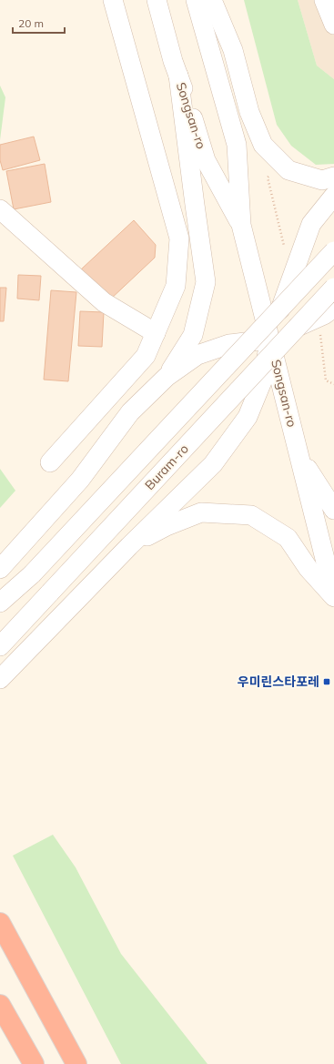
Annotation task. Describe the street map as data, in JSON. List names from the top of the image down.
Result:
{
  "streets": {
    "street": ["Songsan-ro", "Buram-ro"]
  },
  "places": {
    "transit": ["우미린스타포레"]
  },
  "scale_bar": "20 m"
}
